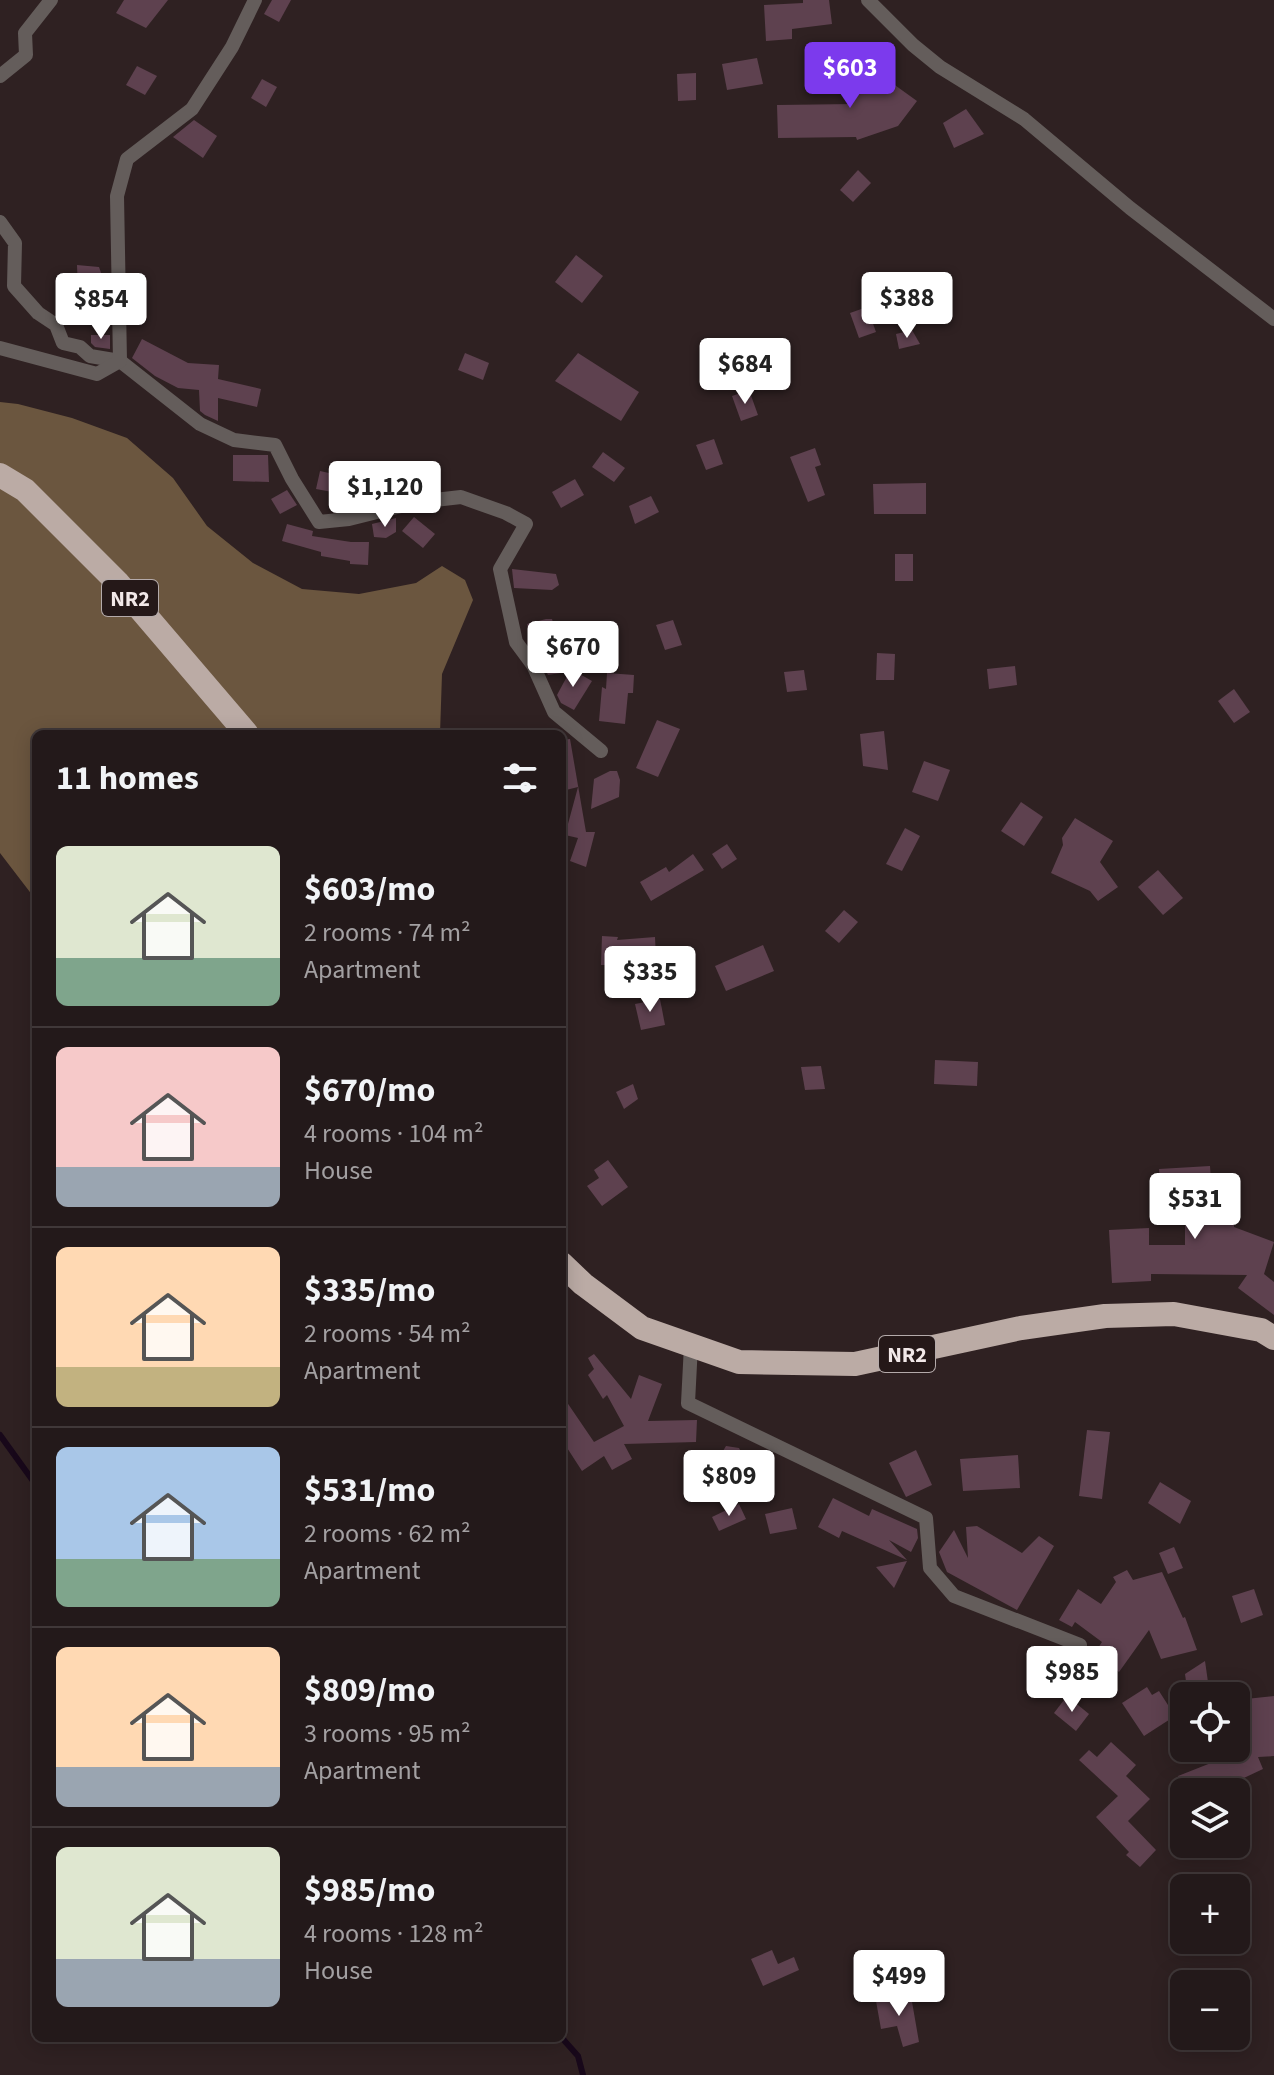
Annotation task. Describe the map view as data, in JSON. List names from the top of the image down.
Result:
{
  "streets": {
    "highway": ["NR2"]
  },
  "page": {
    "price": [
      "$603",
      "$388",
      "$854",
      "$684",
      "$1,120",
      "$670",
      "$335",
      "$531",
      "$809",
      "$985",
      "$499"
    ],
    "heading": "11 homes",
    "list": [
      {
        "name": "$603/mo",
        "note": "2 rooms · 74 m² · Apartment"
      },
      {
        "name": "$670/mo",
        "note": "4 rooms · 104 m² · House"
      },
      {
        "name": "$335/mo",
        "note": "2 rooms · 54 m² · Apartment"
      },
      {
        "name": "$531/mo",
        "note": "2 rooms · 62 m² · Apartment"
      },
      {
        "name": "$809/mo",
        "note": "3 rooms · 95 m² · Apartment"
      },
      {
        "name": "$985/mo",
        "note": "4 rooms · 128 m² · House"
      }
    ],
    "map_buttons": ["+", "−"]
  }
}
